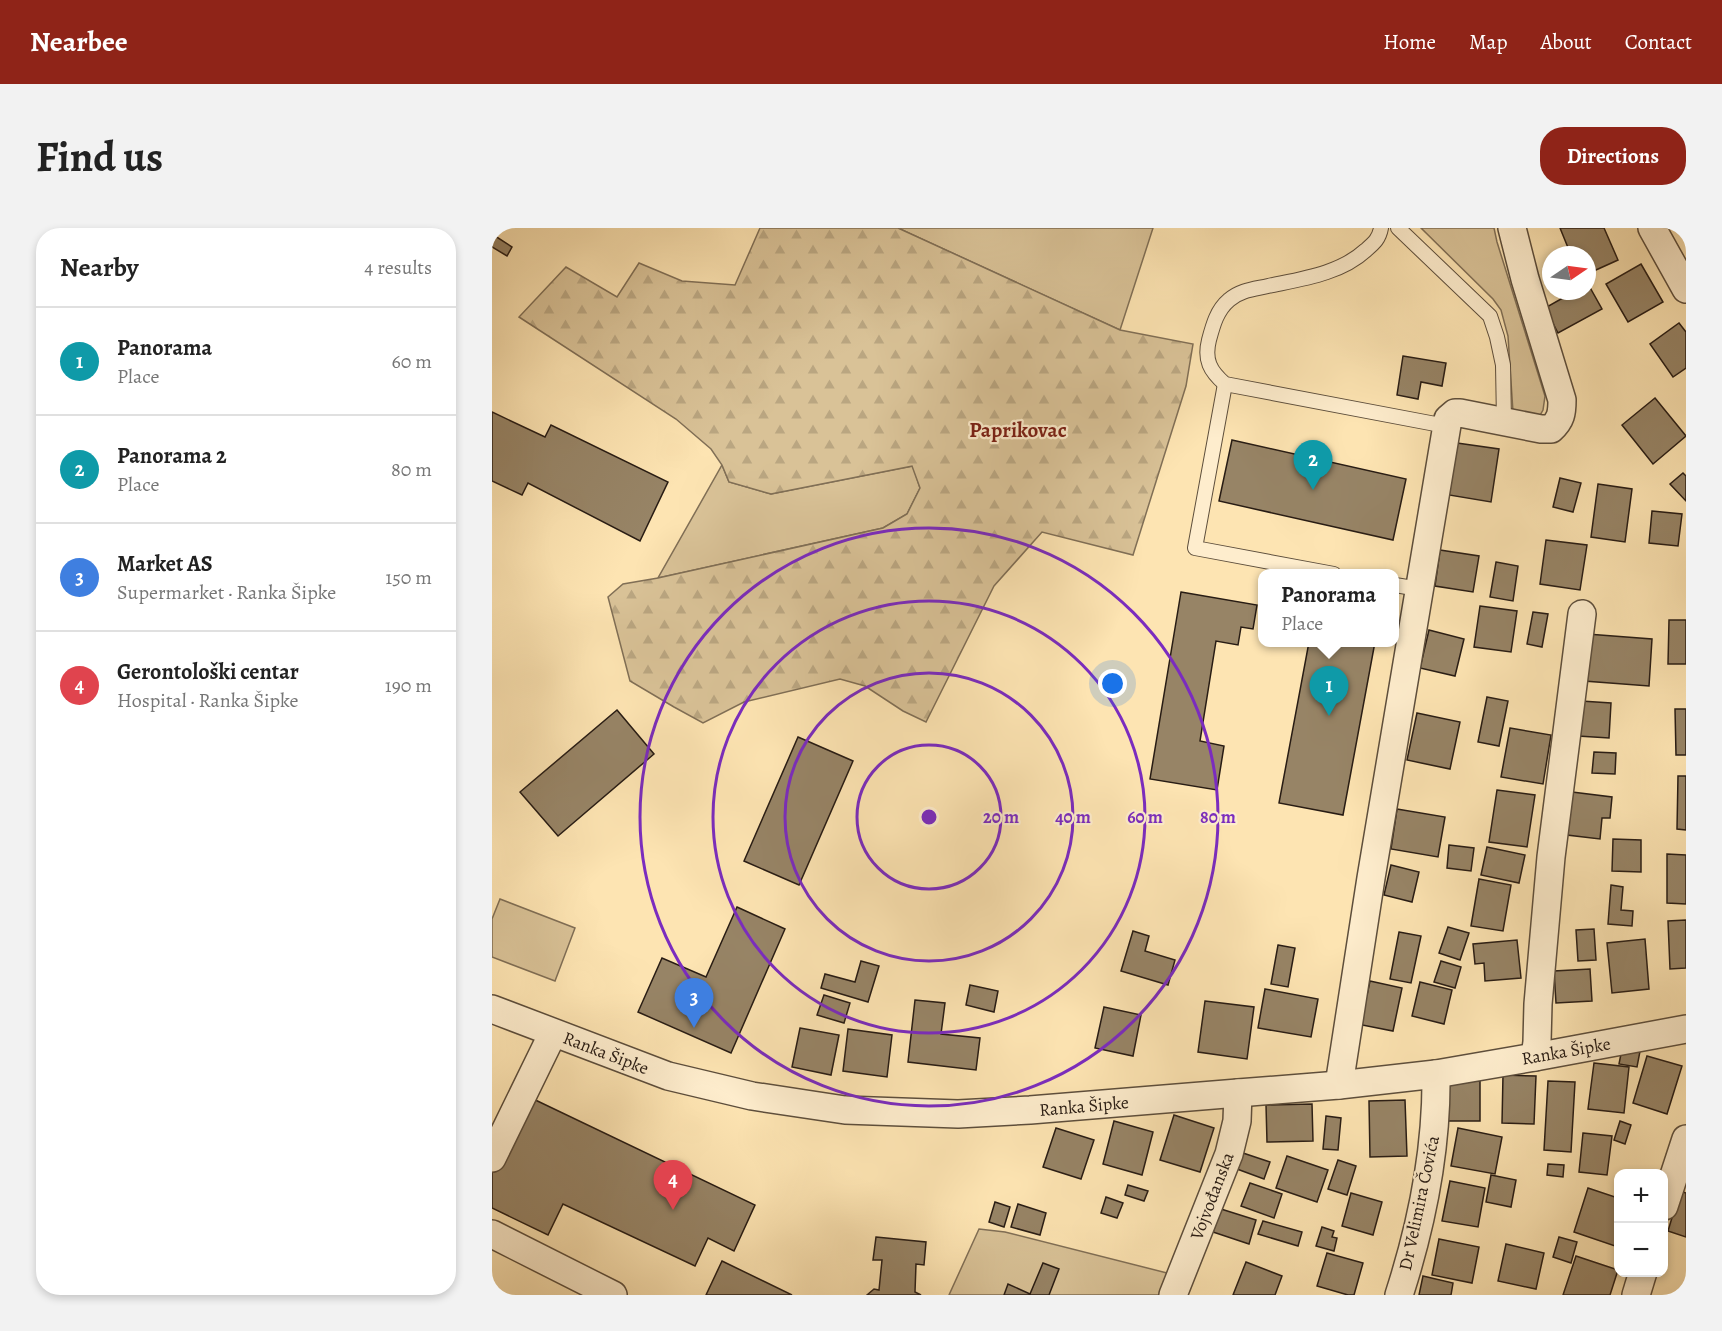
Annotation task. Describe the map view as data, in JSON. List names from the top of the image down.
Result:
{
  "streets": {
    "street": ["Ranka Šipke", "Vojvođanska", "Dr Velimira Čovića"]
  },
  "crossings": [
    ["Ranka Šipke", "Vojvođanska"],
    ["Ranka Šipke", "Dr Velimira Čovića"]
  ],
  "districts": ["Paprikovac"],
  "north": "right",
  "page": {
    "header": "Nearbee",
    "nav": [
      "Home",
      "Map",
      "About",
      "Contact"
    ],
    "buttons": "Directions",
    "title": "Find us",
    "heading": ["Nearby", "4 results"],
    "list": [
      {
        "mark": "1",
        "name": "Panorama",
        "note": "Place",
        "value": "60 m"
      },
      {
        "mark": "2",
        "name": "Panorama 2",
        "note": "Place",
        "value": "80 m"
      },
      {
        "mark": "3",
        "name": "Market AS",
        "note": "Supermarket · Ranka Šipke",
        "value": "150 m"
      },
      {
        "mark": "4",
        "name": "Gerontološki centar",
        "note": "Hospital · Ranka Šipke",
        "value": "190 m"
      }
    ],
    "pins": [
      "2",
      "1",
      "3",
      "4"
    ],
    "popup": ["Panorama", "Place"],
    "map_buttons": ["+", "−"]
  },
  "rings": [
    "20 m",
    "40 m",
    "60 m",
    "80 m"
  ]
}
